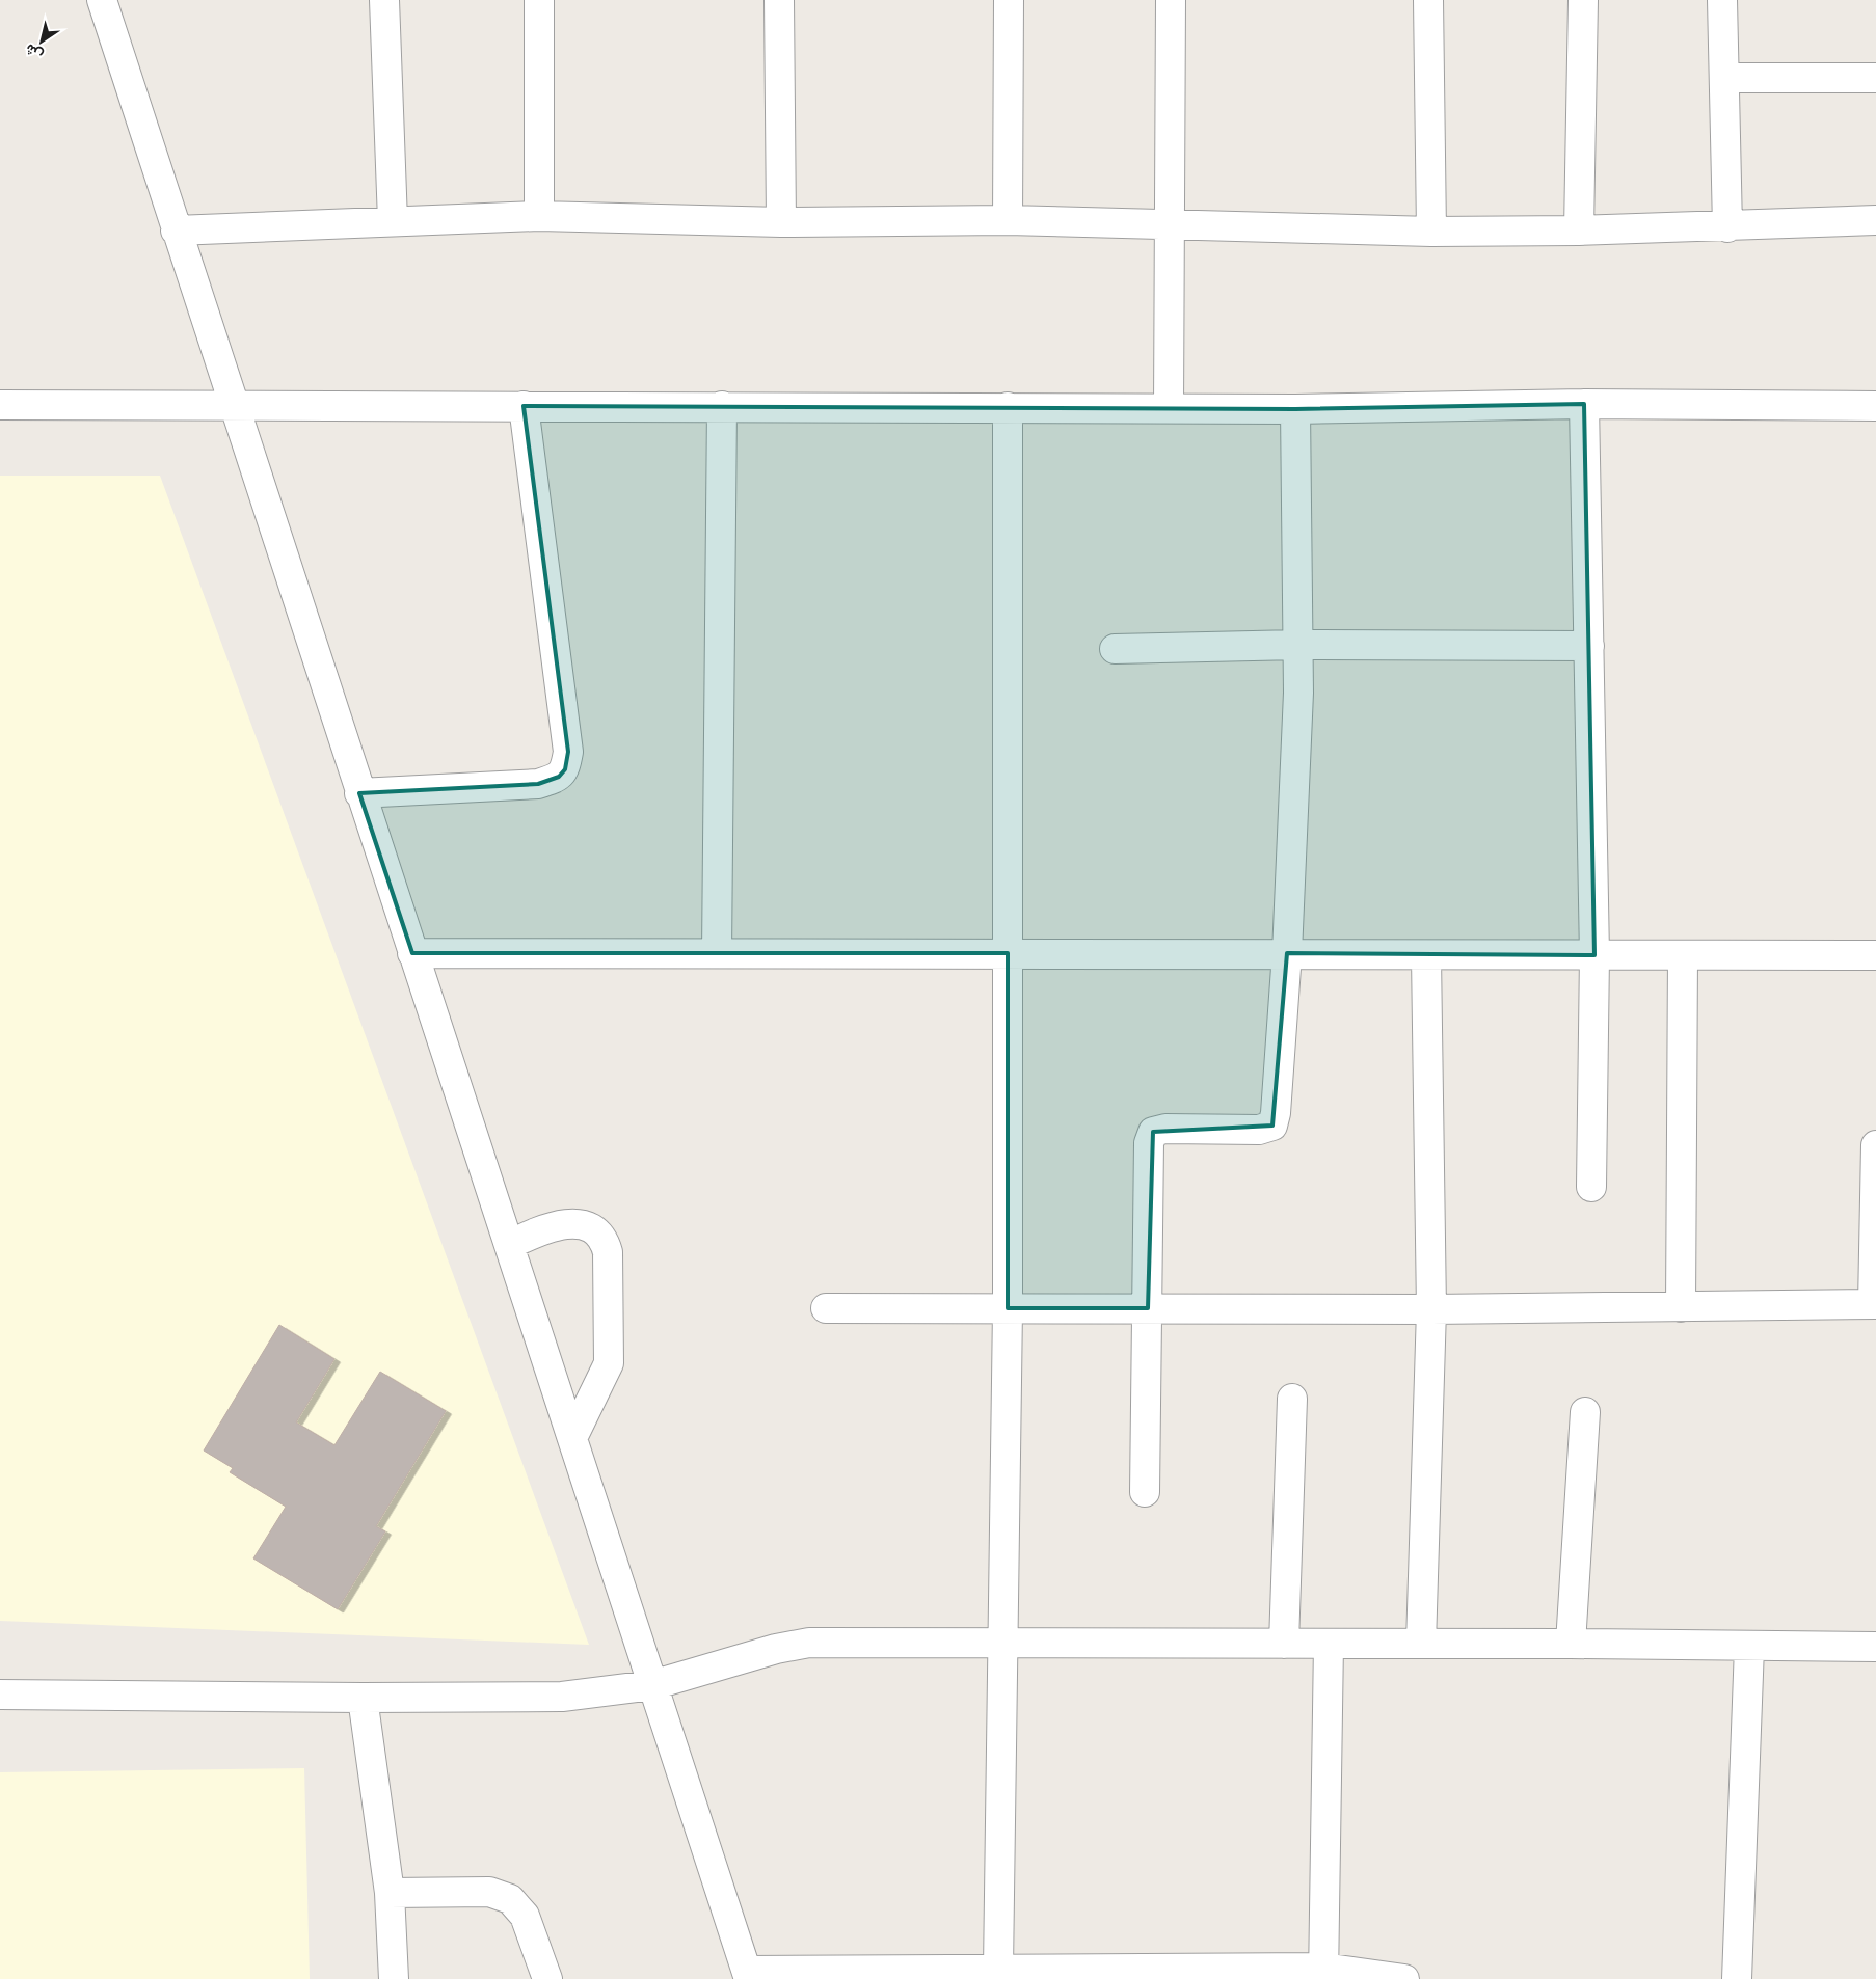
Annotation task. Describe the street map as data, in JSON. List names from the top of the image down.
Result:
{
  "north": "bottom left"
}
